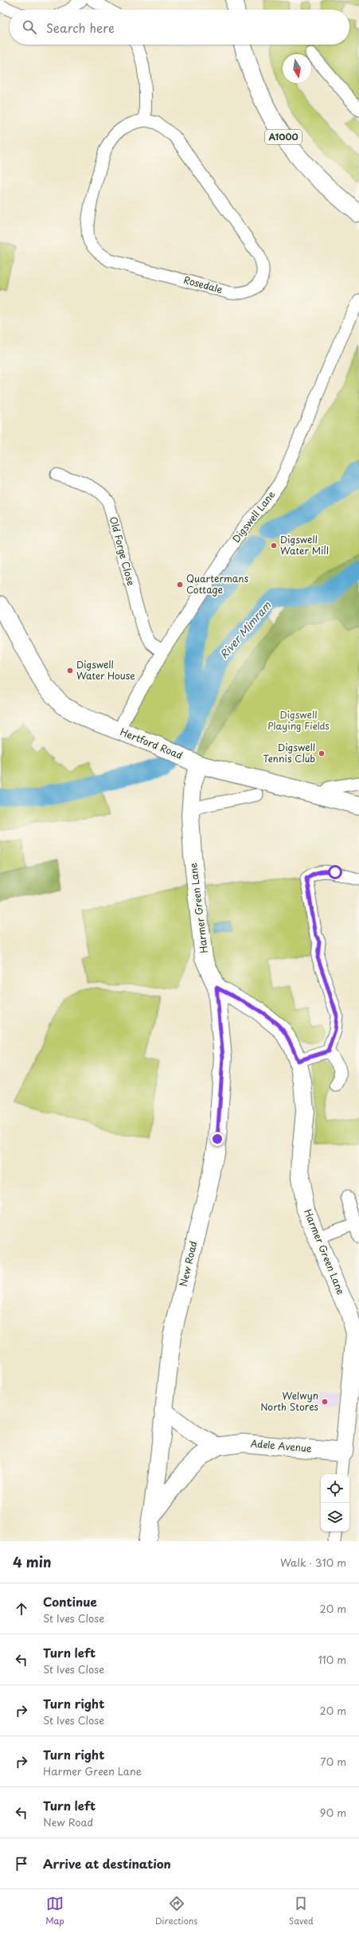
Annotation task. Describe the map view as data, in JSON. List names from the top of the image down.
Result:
{
  "streets": {
    "street": [
      "A1000",
      "Rosedale",
      "Digswell Lane",
      "Old Forge Close",
      "Hertford Road",
      "Harmer Green Lane",
      "New Road",
      "Adele Avenue"
    ]
  },
  "crossings": [
    ["Digswell Lane", "Old Forge Close"],
    ["Hertford Road", "Harmer Green Lane"],
    ["Harmer Green Lane", "New Road"],
    ["Harmer Green Lane", "Adele Avenue"],
    ["New Road", "Adele Avenue"]
  ],
  "water": ["River Mimram"],
  "parks": ["Digswell Playing Fields"],
  "places": [
    "Digswell Water Mill",
    "Quartermans Cottage",
    "Digswell Water House",
    "Digswell Tennis Club",
    "Welwyn North Stores"
  ],
  "north": "bottom",
  "page": {
    "search": "Search here",
    "heading": ["4 min", "Walk · 310 m"],
    "list": [
      ["Continue", "St Ives Close", "20 m"],
      ["Turn left", "St Ives Close", "110 m"],
      ["Turn right", "St Ives Close", "20 m"],
      ["Turn right", "Harmer Green Lane", "70 m"],
      ["Turn left", "New Road", "90 m"],
      "Arrive at destination"
    ],
    "nav": ["Map", "Directions", "Saved"]
  }
}
